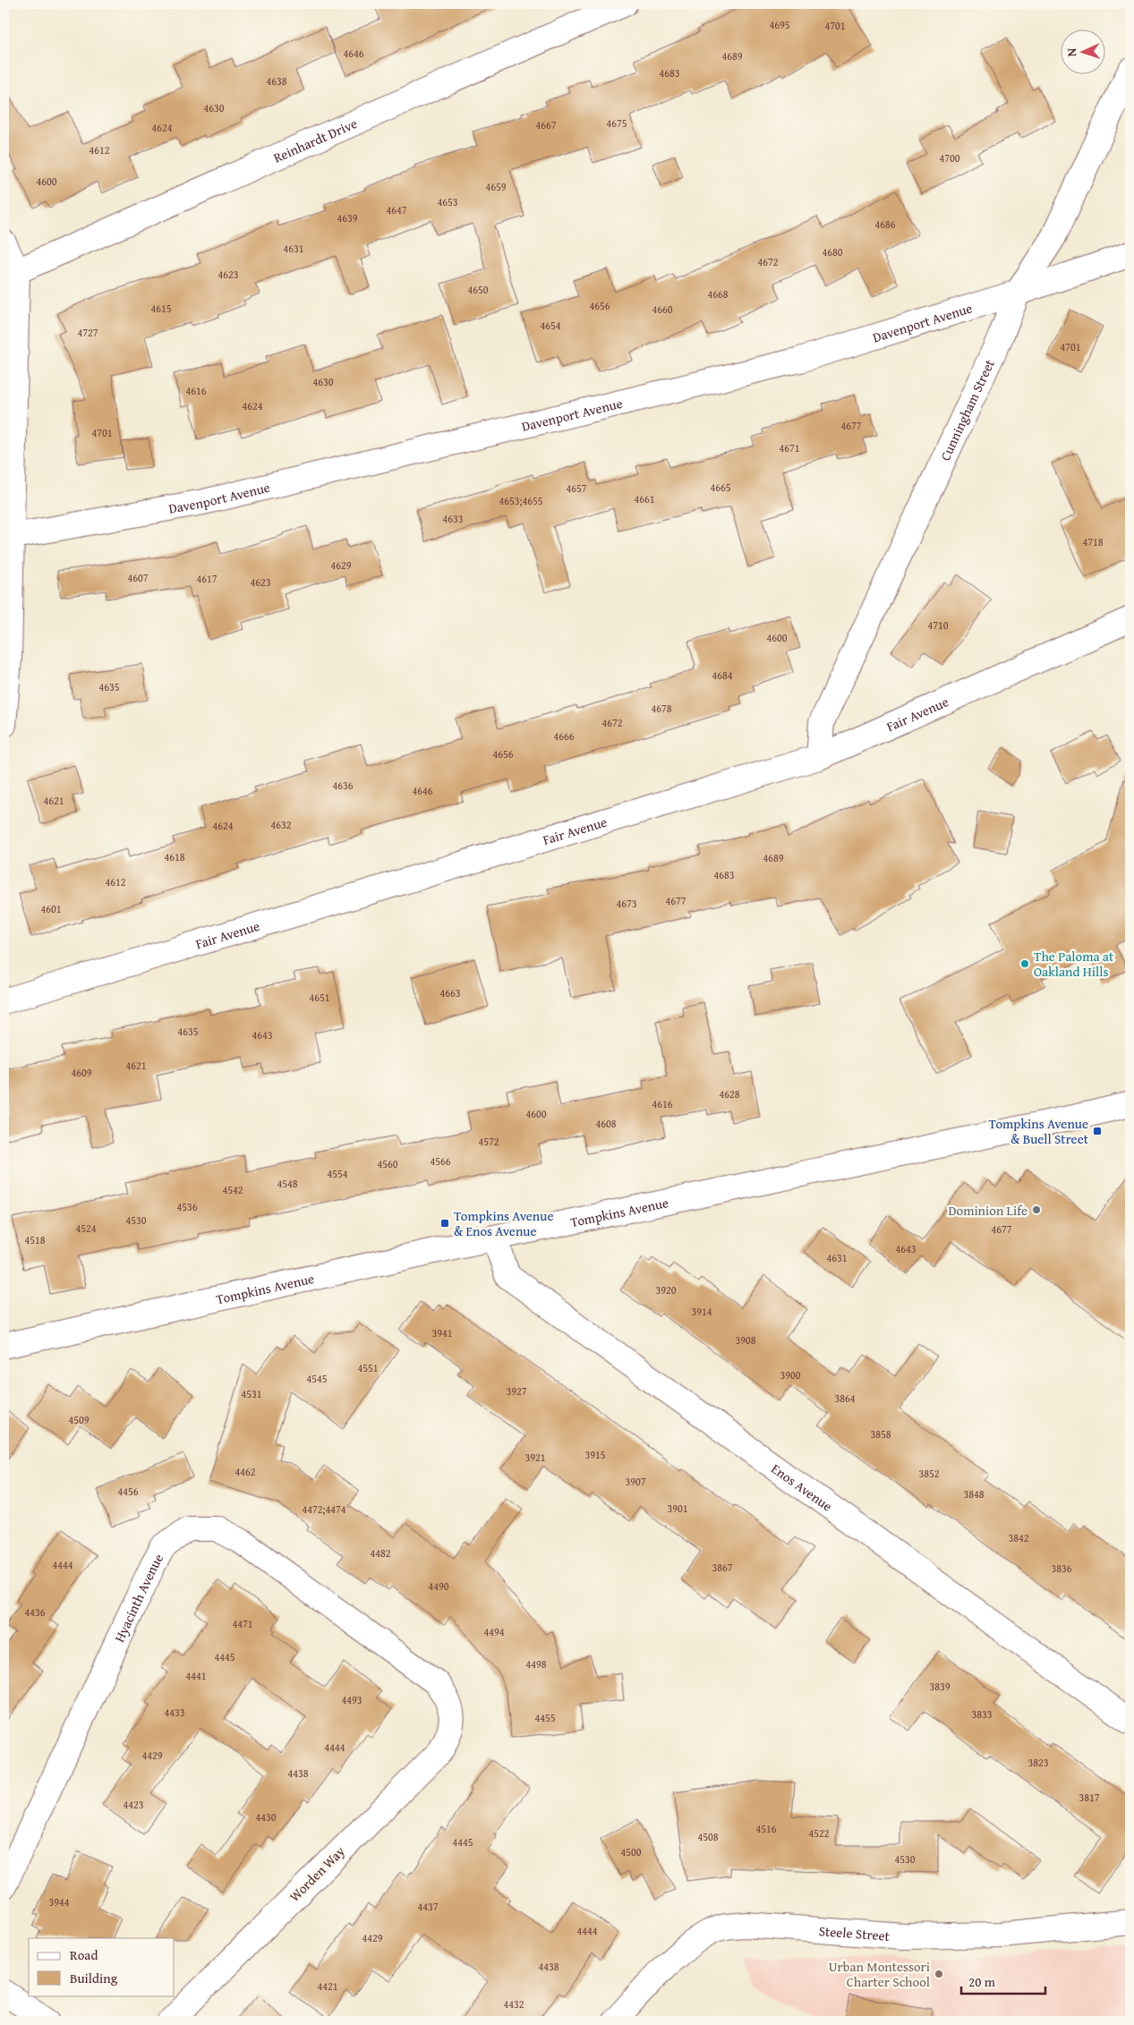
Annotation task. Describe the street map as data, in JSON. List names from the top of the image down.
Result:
{
  "streets": {
    "street": [
      "Reinhardt Drive",
      "Davenport Avenue",
      "Cunningham Street",
      "Fair Avenue",
      "Tompkins Avenue",
      "Enos Avenue",
      "Hyacinth Avenue",
      "Worden Way",
      "Steele Street"
    ]
  },
  "crossings": [
    ["Davenport Avenue", "Cunningham Street"],
    ["Cunningham Street", "Fair Avenue"],
    ["Tompkins Avenue", "Enos Avenue"],
    ["Hyacinth Avenue", "Worden Way"]
  ],
  "places": {
    "other": ["The Paloma at Oakland Hills", "Dominion Life", "Urban Montessori Charter School"],
    "transit": ["Tompkins Avenue & Buell Street", "Tompkins Avenue & Enos Avenue"]
  },
  "house_numbers": [
    "4695",
    "4701",
    "4646",
    "4689",
    "4683",
    "4638",
    "4630",
    "4675",
    "4667",
    "4624",
    "4612",
    "4700",
    "4600",
    "4659",
    "4653",
    "4647",
    "4639",
    "4686",
    "4631",
    "4680",
    "4672",
    "4623",
    "4650",
    "4668",
    "4656",
    "4615",
    "4660",
    "4654",
    "4727",
    "4701",
    "4630",
    "4616",
    "4624",
    "4677",
    "4701",
    "4671",
    "4665",
    "4657",
    "4661",
    "4653;4655",
    "4633",
    "4718",
    "4629",
    "4607",
    "4617",
    "4623",
    "4710",
    "4600",
    "4684",
    "4635",
    "4678",
    "4672",
    "4666",
    "4656",
    "4636",
    "4646",
    "4621",
    "4632",
    "4624",
    "4618",
    "4689",
    "4683",
    "4612",
    "4677",
    "4673",
    "4601",
    "4663",
    "4651",
    "4635",
    "4643",
    "4621",
    "4609",
    "4628",
    "4616",
    "4600",
    "4608",
    "4572",
    "4566",
    "4560",
    "4554",
    "4548",
    "4542",
    "4536",
    "4530",
    "4524",
    "4677",
    "4518",
    "4643",
    "4631",
    "3920",
    "3914",
    "3941",
    "3908",
    "4551",
    "3900",
    "4545",
    "3927",
    "4531",
    "3864",
    "4509",
    "3858",
    "3915",
    "3921",
    "4462",
    "3852",
    "3907",
    "4456",
    "3848",
    "3901",
    "4472;4474",
    "3842",
    "4482",
    "4444",
    "3867",
    "3836",
    "4490",
    "4436",
    "4471",
    "4494",
    "4445",
    "4498",
    "4441",
    "3839",
    "4493",
    "4433",
    "3833",
    "4455",
    "4444",
    "4429",
    "3823",
    "4438",
    "3817",
    "4423",
    "4430",
    "4516",
    "4522",
    "4508",
    "4445",
    "4500",
    "4530",
    "3944",
    "4437",
    "4444",
    "4429",
    "4438",
    "4421",
    "4432"
  ],
  "legend": ["Road", "Building"],
  "scale_bar": "20 m",
  "north": "left"
}
